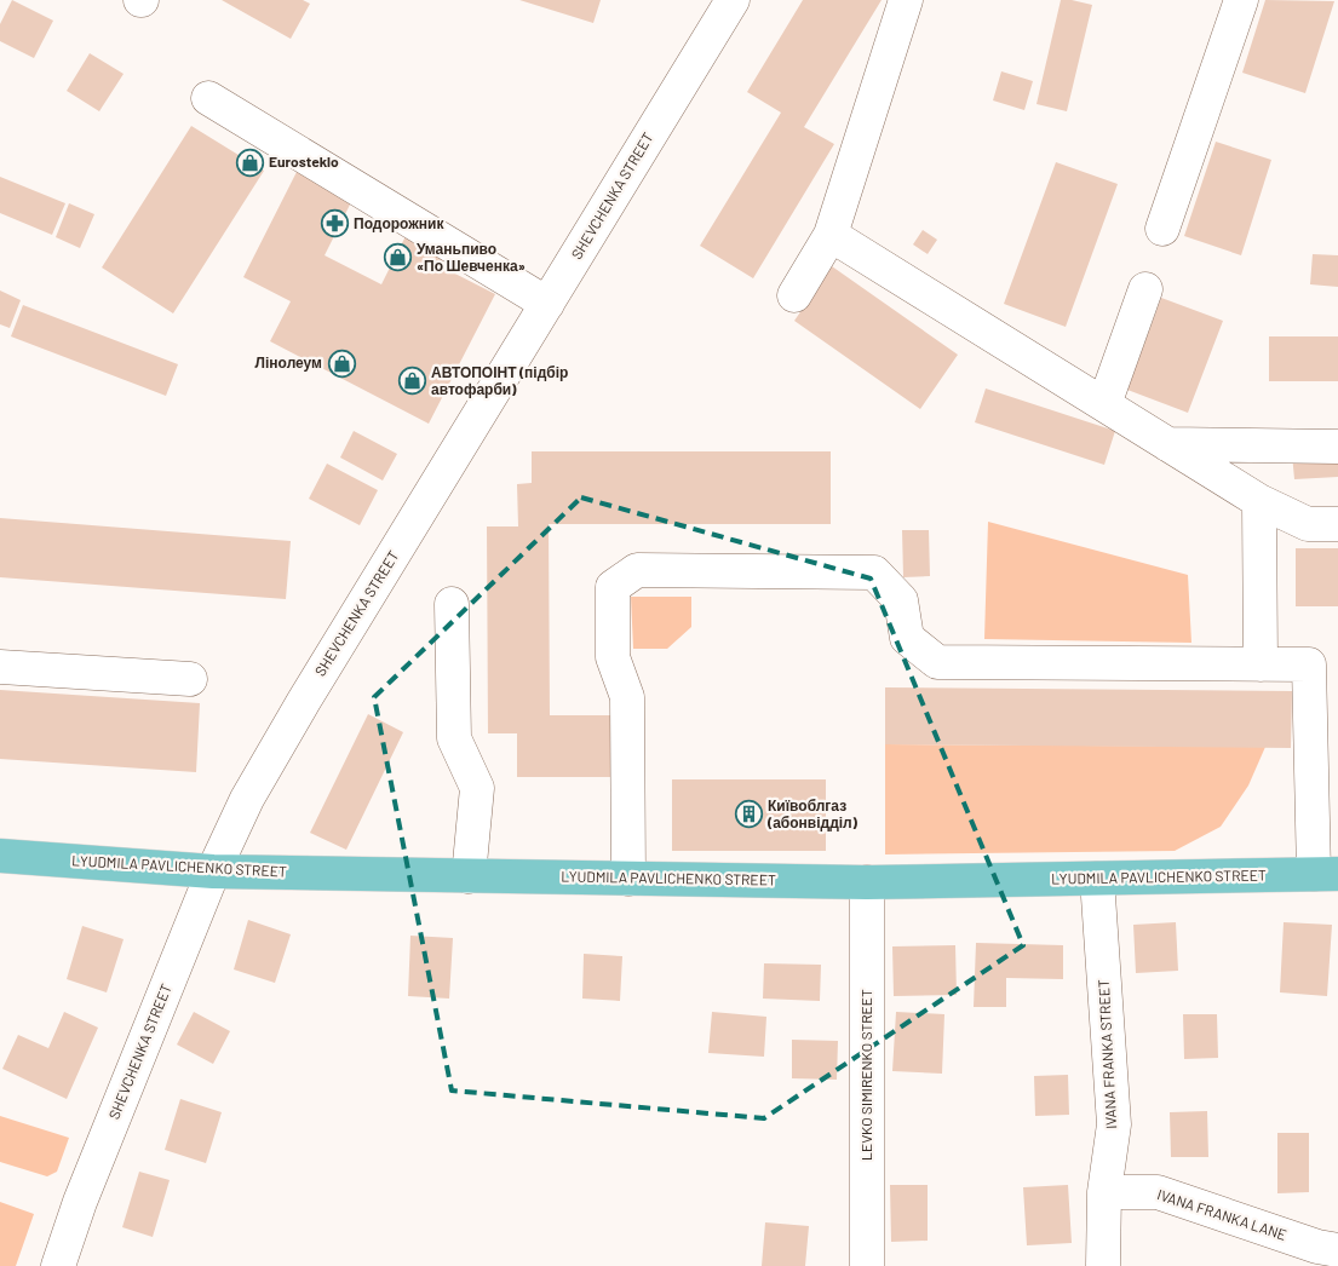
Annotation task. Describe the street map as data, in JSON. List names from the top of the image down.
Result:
{
  "streets": {
    "main road": ["LYUDMILA PAVLICHENKO STREET"],
    "street": [
      "SHEVCHENKA STREET",
      "IVANA FRANKA STREET",
      "LEVKO SIMIRENKO STREET",
      "IVANA FRANKA LANE"
    ]
  },
  "crossings": [
    ["SHEVCHENKA STREET", "LYUDMILA PAVLICHENKO STREET"],
    ["LYUDMILA PAVLICHENKO STREET", "IVANA FRANKA STREET"],
    ["LYUDMILA PAVLICHENKO STREET", "LEVKO SIMIRENKO STREET"],
    ["IVANA FRANKA STREET", "IVANA FRANKA LANE"]
  ],
  "places": {
    "shop": [
      "Eurosteklo",
      "Уманьпиво «По Шевченка»",
      "Лінолеум",
      "АВТОПОІНТ (підбір автофарби)"
    ],
    "pharmacy": ["Подорожник"],
    "building": ["Київоблгаз (абонвідділ)"]
  }
}
